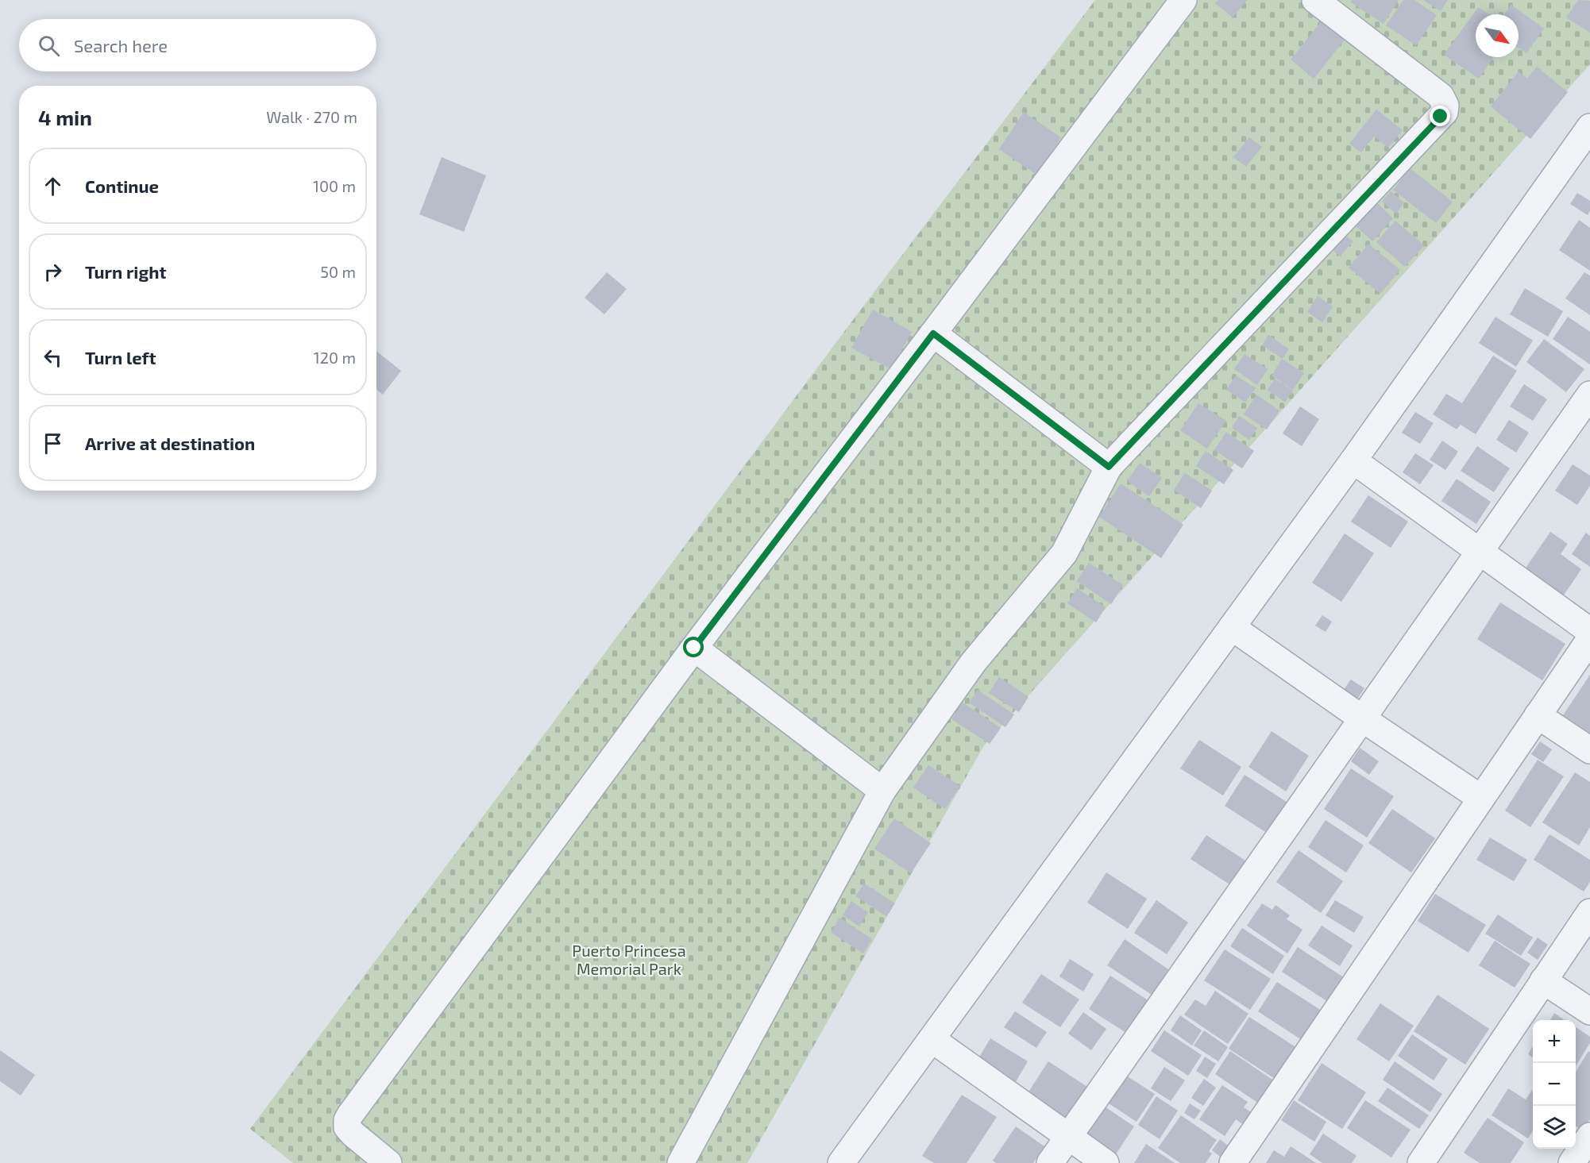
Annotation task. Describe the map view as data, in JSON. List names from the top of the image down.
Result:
{
  "parks": ["Puerto Princesa Memorial Park"],
  "north": "bottom right",
  "page": {
    "search": "Search here",
    "heading": ["4 min", "Walk · 270 m"],
    "list": [
      ["Continue", "100 m"],
      ["Turn right", "50 m"],
      ["Turn left", "120 m"],
      "Arrive at destination"
    ],
    "map_buttons": ["+", "−"]
  }
}
